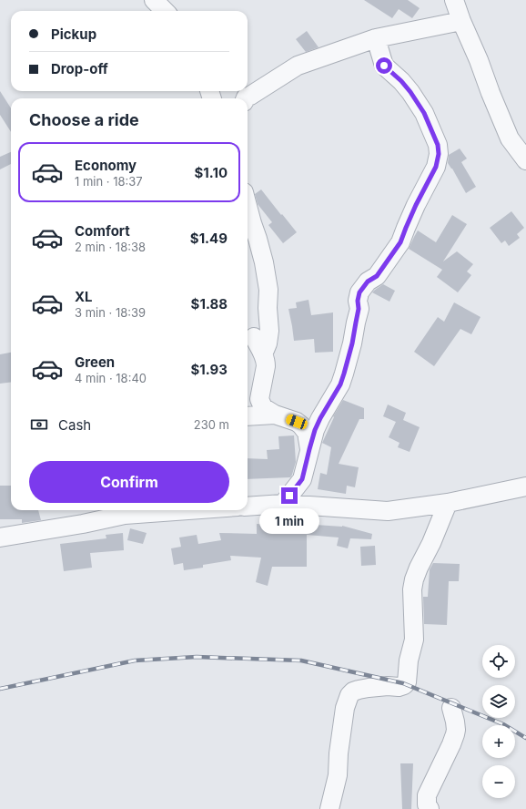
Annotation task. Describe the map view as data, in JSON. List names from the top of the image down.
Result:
{
  "page": {
    "banner": ["Pickup", "Drop-off"],
    "heading": "Choose a ride",
    "list": [
      {
        "name": "Economy",
        "note": "1 min · 18:37",
        "value": "$1.10"
      },
      {
        "name": "Comfort",
        "note": "2 min · 18:38",
        "value": "$1.49"
      },
      {
        "name": "XL",
        "note": "3 min · 18:39",
        "value": "$1.88"
      },
      {
        "name": "Green",
        "note": "4 min · 18:40",
        "value": "$1.93"
      }
    ],
    "pay": ["Cash", "230 m"],
    "buttons": "Confirm",
    "bubble": "1 min",
    "map_buttons": ["+", "−"]
  }
}
